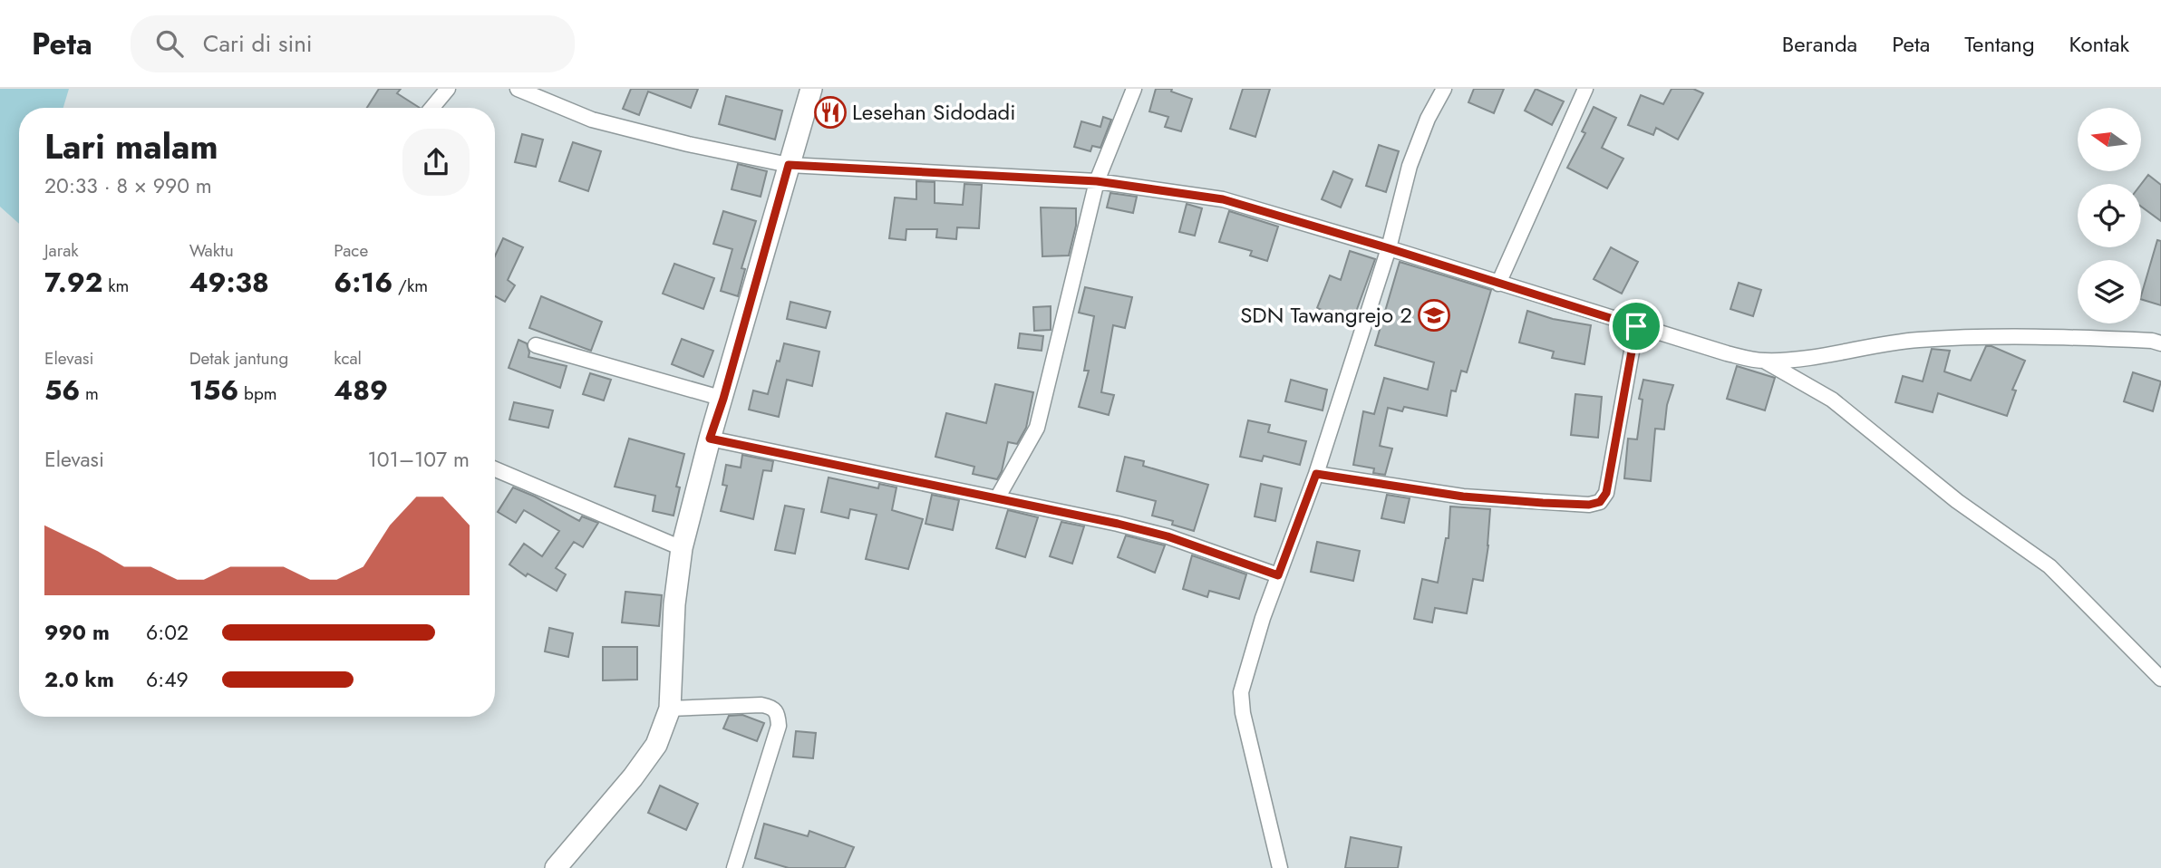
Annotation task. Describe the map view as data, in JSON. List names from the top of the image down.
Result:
{
  "places": {
    "restaurant": ["Lesehan Sidodadi"],
    "school or university": ["SDN Tawangrejo 2"]
  },
  "north": "left",
  "page": {
    "header": "Peta",
    "search": "Cari di sini",
    "nav": [
      "Beranda",
      "Peta",
      "Tentang",
      "Kontak"
    ],
    "heading": ["Lari malam", "20:33 · 8 × 990 m"],
    "stats": [
      ["Jarak", "7.92 km"],
      ["Waktu", "49:38"],
      ["Pace", "6:16 /km"],
      ["Elevasi", "56 m"],
      ["Detak jantung", "156 bpm"],
      ["kcal", "489"]
    ],
    "chart": ["Elevasi", "101–107 m"],
    "list": [
      {
        "name": "990 m",
        "note": "6:02"
      },
      {
        "name": "2.0 km",
        "note": "6:49"
      }
    ]
  }
}
